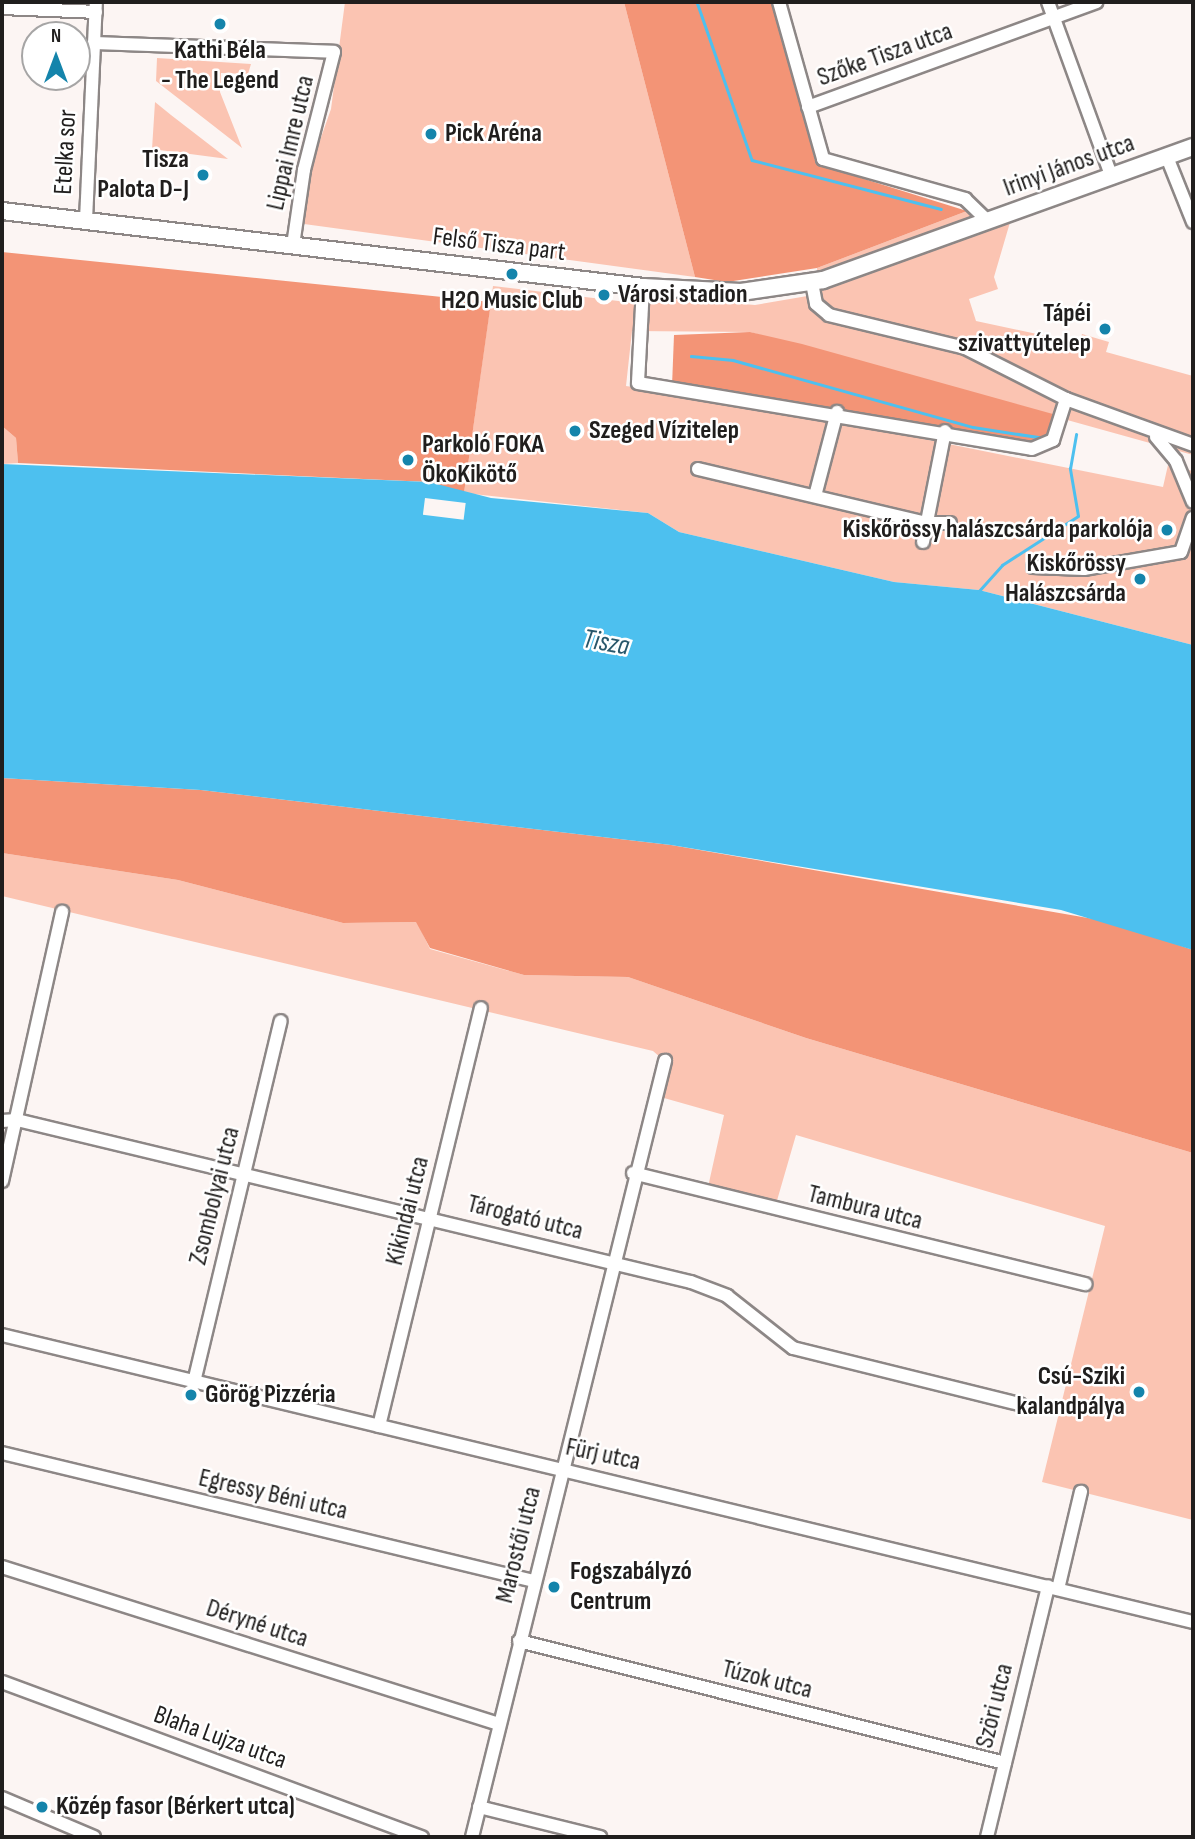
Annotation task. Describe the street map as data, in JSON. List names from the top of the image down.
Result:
{
  "streets": {
    "main road": ["Irinyi János utca", "Felső Tisza part"],
    "street": [
      "Szőke Tisza utca",
      "Lippai Imre utca",
      "Etelka sor",
      "Zsombolyai utca",
      "Tambura utca",
      "Kikindai utca",
      "Tárogató utca",
      "Fürj utca",
      "Egressy Béni utca",
      "Marostői utca",
      "Déryné utca",
      "Túzok utca",
      "Szöri utca",
      "Blaha Lujza utca"
    ]
  },
  "crossings": [
    ["Szőke Tisza utca", "Irinyi János utca"],
    ["Lippai Imre utca", "Etelka sor"],
    ["Lippai Imre utca", "Felső Tisza part"],
    ["Etelka sor", "Felső Tisza part"],
    ["Irinyi János utca", "Felső Tisza part"],
    ["Zsombolyai utca", "Tárogató utca"],
    ["Zsombolyai utca", "Fürj utca"],
    ["Tambura utca", "Marostői utca"],
    ["Kikindai utca", "Tárogató utca"],
    ["Kikindai utca", "Fürj utca"],
    ["Tárogató utca", "Marostői utca"],
    ["Fürj utca", "Marostői utca"],
    ["Fürj utca", "Szöri utca"],
    ["Egressy Béni utca", "Marostői utca"],
    ["Marostői utca", "Déryné utca"],
    ["Marostői utca", "Túzok utca"],
    ["Túzok utca", "Szöri utca"]
  ],
  "water": ["Tisza"],
  "places": [
    "Kathi Béla - The Legend",
    "Pick Aréna",
    "Tisza Palota D-J",
    "H2O Music Club",
    "Városi stadion",
    "Tápéi szivattyútelep",
    "Szeged Vízitelep",
    "Parkoló FOKA ÖkoKikötő",
    "Kiskőrössy halászcsárda parkolója",
    "Kiskőrössy Halászcsárda",
    "Csú-Sziki kalandpálya",
    "Görög Pizzéria",
    "Fogszabályzó Centrum",
    "Közép fasor (Bérkert utca)"
  ],
  "north": "top"
}
